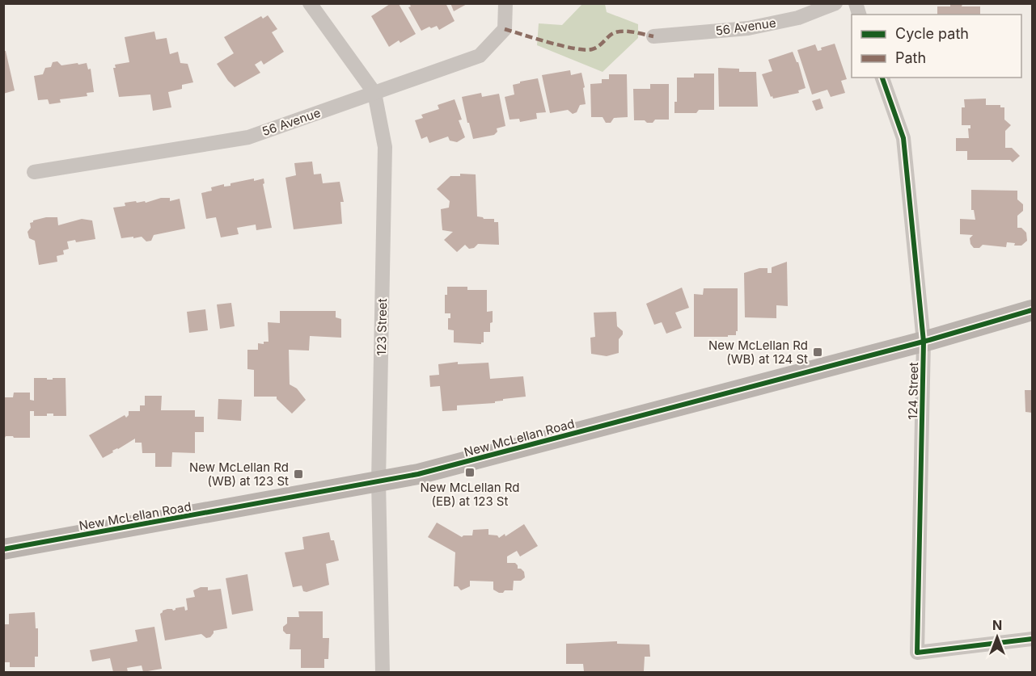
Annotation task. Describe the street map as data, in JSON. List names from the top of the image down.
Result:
{
  "streets": {
    "street": [
      "56 Avenue",
      "123 Street",
      "124 Street",
      "New McLellan Road"
    ]
  },
  "crossings": [
    ["56 Avenue", "123 Street"],
    ["123 Street", "New McLellan Road"],
    ["124 Street", "New McLellan Road"]
  ],
  "places": {
    "transit": ["New McLellan Rd (WB) at 124 St", "New McLellan Rd (EB) at 123 St", "New McLellan Rd (WB) at 123 St"]
  },
  "legend": ["Cycle path", "Path"],
  "north": "top"
}
